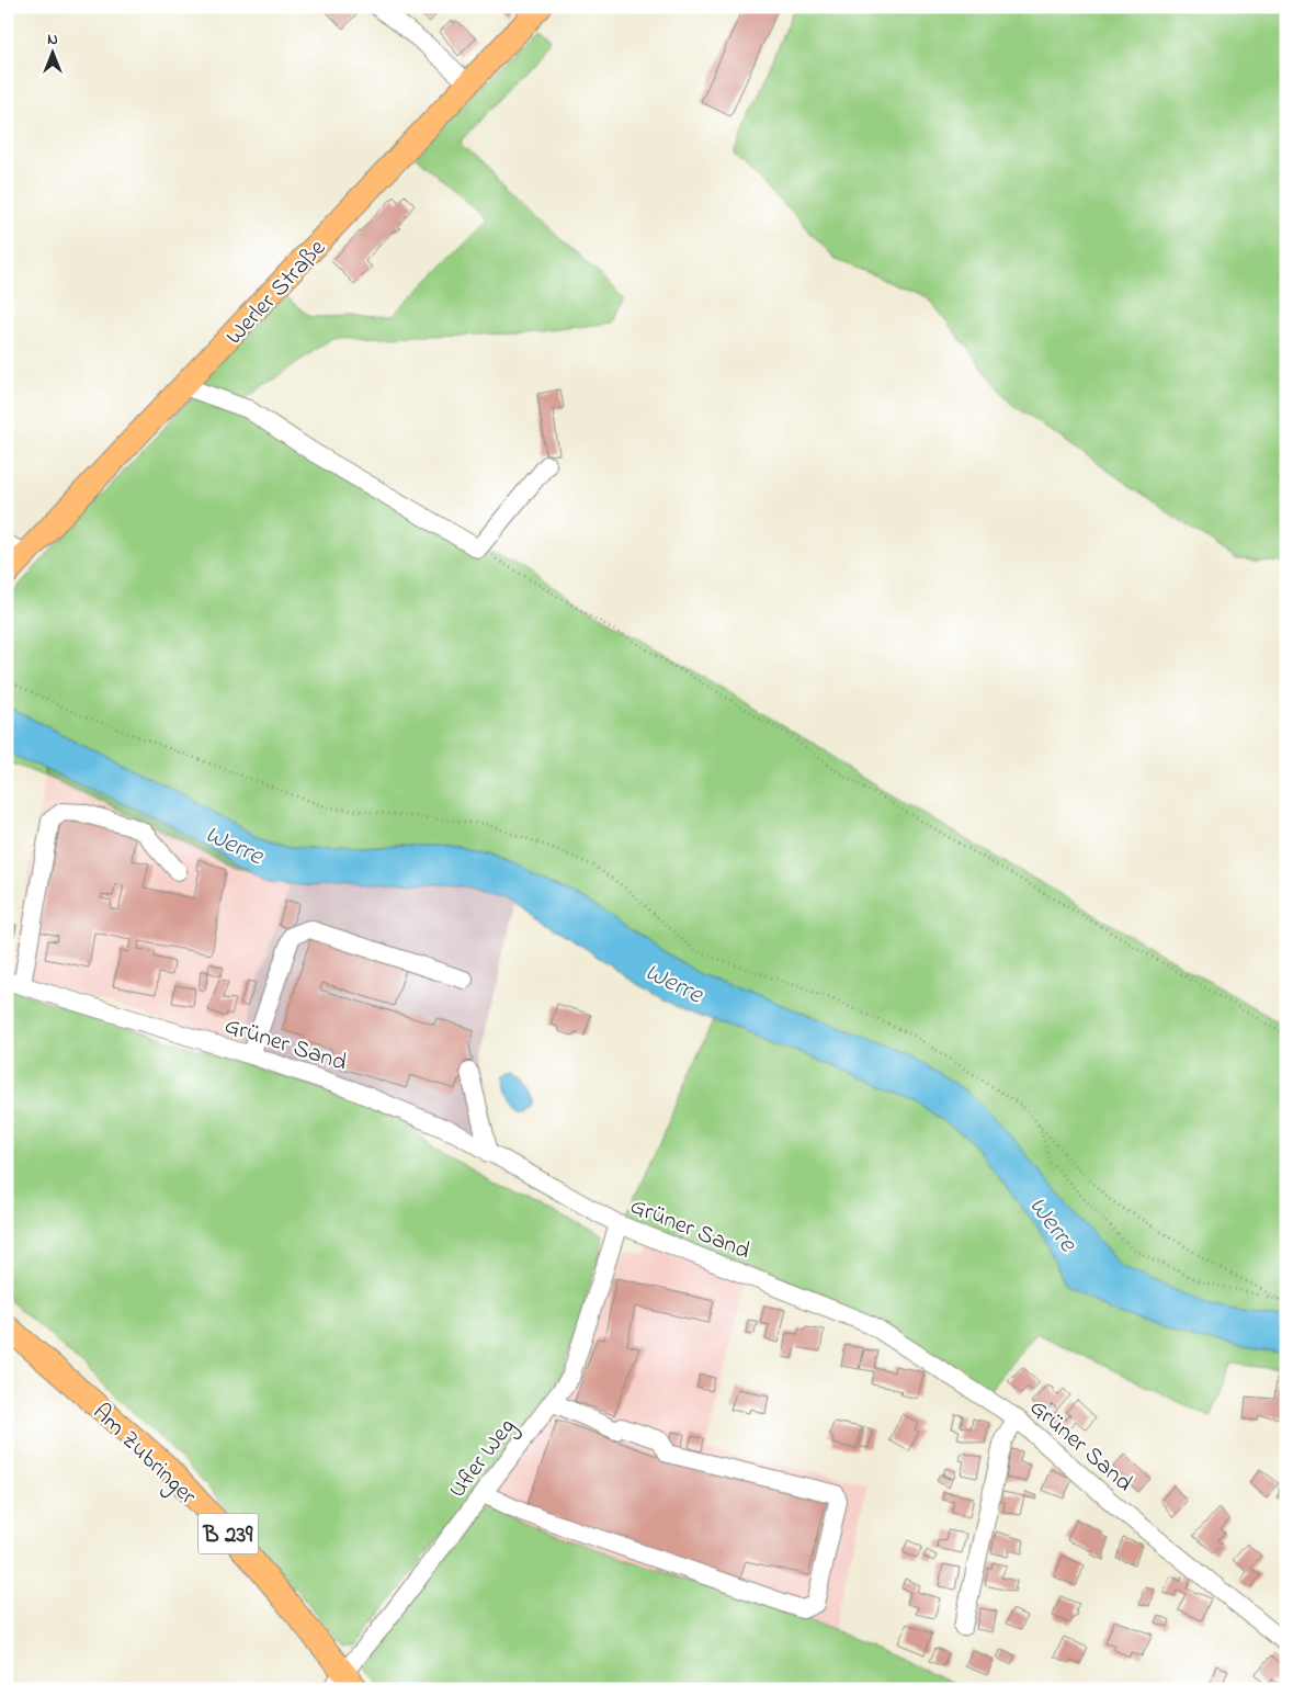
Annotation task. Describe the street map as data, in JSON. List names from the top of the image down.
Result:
{
  "streets": {
    "main road": ["Werler Straße", "Am Zubringer", "B 239"],
    "street": ["Grüner Sand", "Ufler Weg"]
  },
  "crossings": [
    ["Grüner Sand", "Ufler Weg"],
    ["Am Zubringer", "Ufler Weg"]
  ],
  "water": ["Werre"],
  "north": "top"
}
